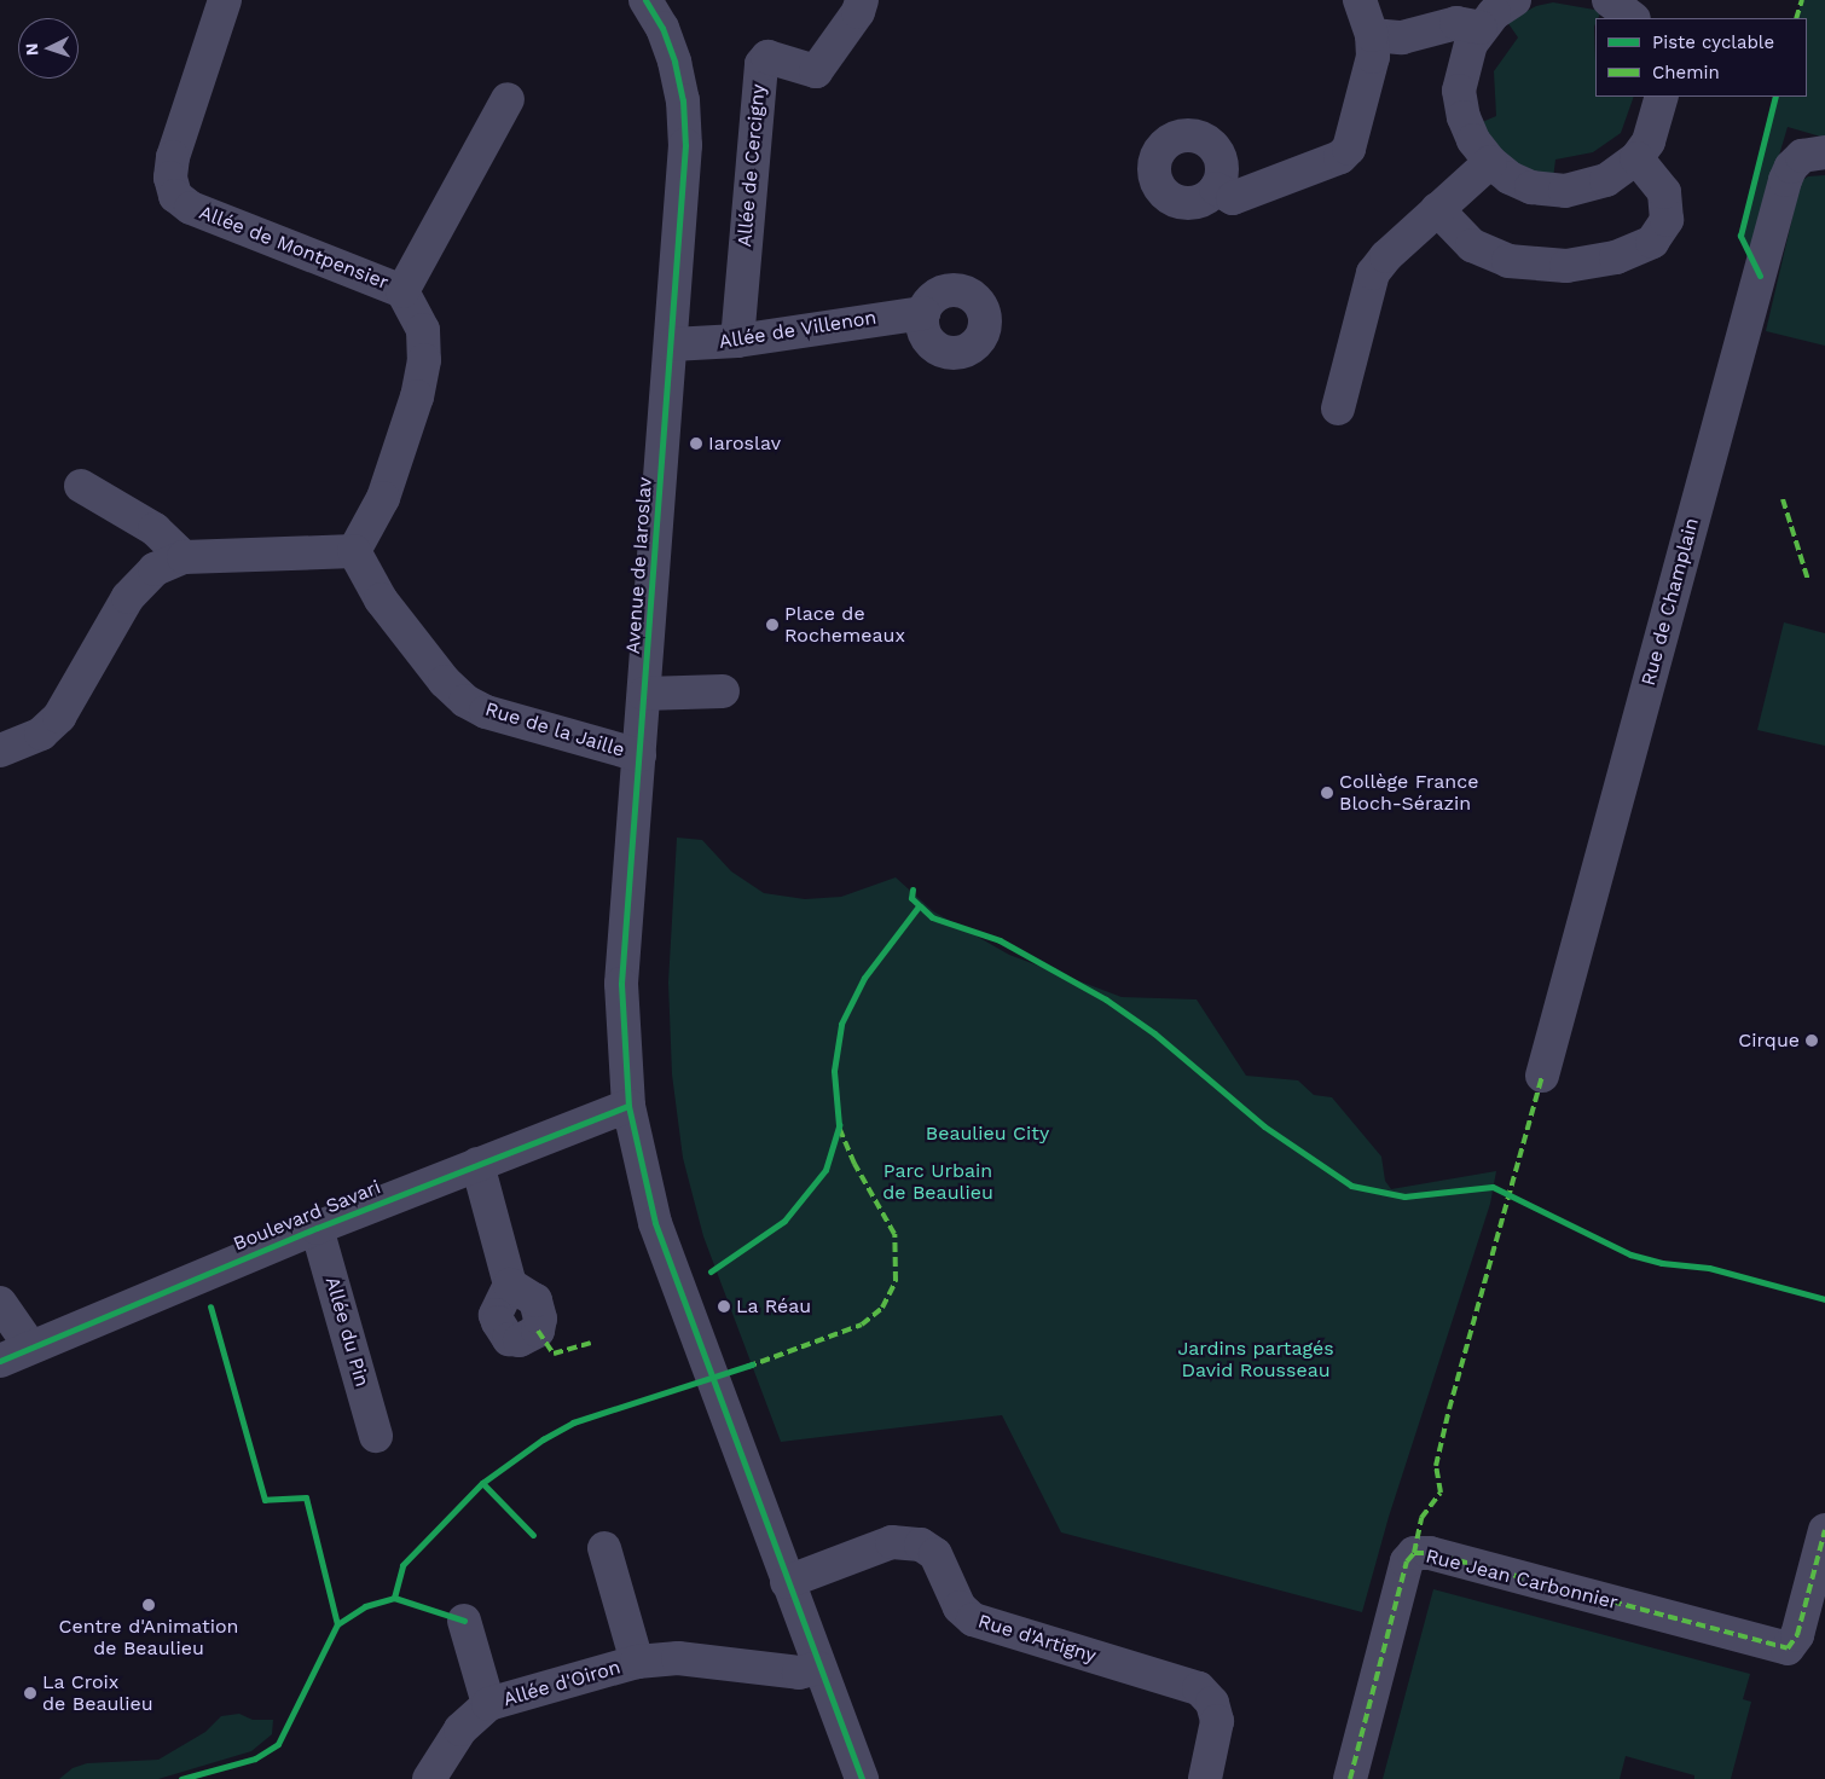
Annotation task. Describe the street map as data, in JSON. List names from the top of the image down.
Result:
{
  "streets": {
    "street": [
      "Allée de Cercigny",
      "Allée de Montpensier",
      "Allée de Villenon",
      "Avenue de Iaroslav",
      "Rue de Champlain",
      "Rue de la Jaille",
      "Boulevard Savari",
      "Allée du Pin",
      "Rue Jean Carbonnier",
      "Rue d'Artigny",
      "Allée d'Oiron"
    ]
  },
  "crossings": [
    ["Allée de Cercigny", "Allée de Villenon"],
    ["Allée de Montpensier", "Rue de la Jaille"],
    ["Allée de Villenon", "Avenue de Iaroslav"],
    ["Avenue de Iaroslav", "Rue de la Jaille"],
    ["Avenue de Iaroslav", "Boulevard Savari"],
    ["Avenue de Iaroslav", "Rue d'Artigny"],
    ["Avenue de Iaroslav", "Allée d'Oiron"],
    ["Boulevard Savari", "Allée du Pin"]
  ],
  "parks": ["Beaulieu City", "Parc Urbain de Beaulieu", "Jardins partagés David Rousseau"],
  "places": [
    "Iaroslav",
    "Place de Rochemeaux",
    "Collège France Bloch-Sérazin",
    "Cirque",
    "La Réau",
    "Centre d'Animation de Beaulieu",
    "La Croix de Beaulieu"
  ],
  "legend": ["Piste cyclable", "Chemin"],
  "north": "left"
}
